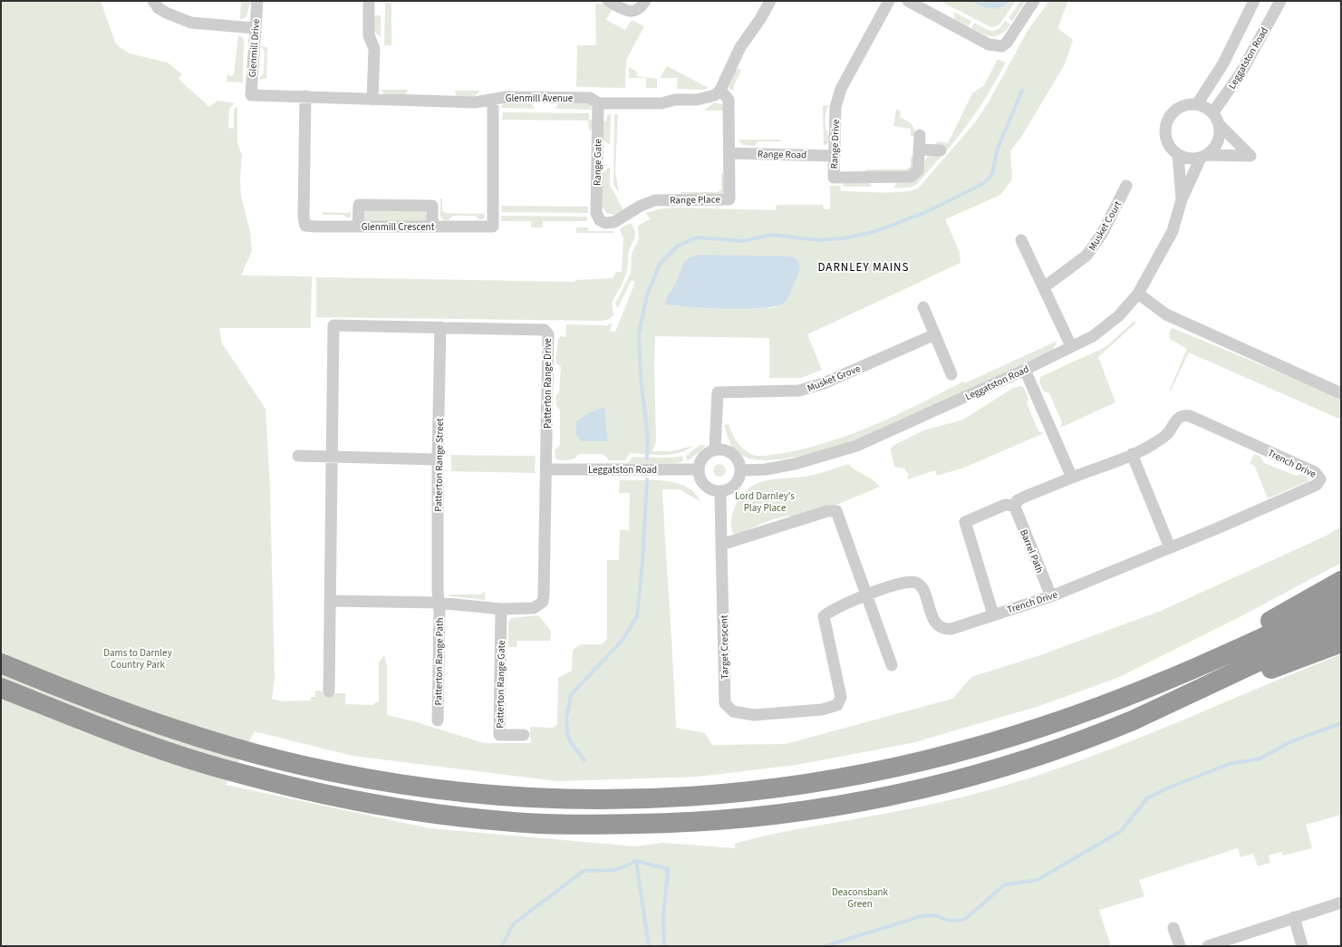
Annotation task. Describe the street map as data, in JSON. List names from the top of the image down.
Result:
{
  "streets": {
    "street": [
      "Glenmill Drive",
      "Leggatston Road",
      "Glenmill Avenue",
      "Range Drive",
      "Range Road",
      "Range Gate",
      "Range Place",
      "Musket Court",
      "Glenmill Crescent",
      "Musket Grove",
      "Patterton Range Drive",
      "Trench Drive",
      "Patterton Range Street",
      "Barrel Path",
      "Target Crescent",
      "Patterton Range Path",
      "Patterton Range Gate"
    ]
  },
  "crossings": [
    ["Glenmill Drive", "Glenmill Avenue"],
    ["Leggatston Road", "Musket Grove"],
    ["Leggatston Road", "Patterton Range Drive"],
    ["Glenmill Avenue", "Range Gate"],
    ["Glenmill Avenue", "Range Place"],
    ["Glenmill Avenue", "Glenmill Crescent"],
    ["Range Drive", "Range Road"],
    ["Range Road", "Range Place"],
    ["Range Gate", "Range Place"],
    ["Patterton Range Drive", "Patterton Range Street"],
    ["Patterton Range Drive", "Patterton Range Path"],
    ["Patterton Range Drive", "Patterton Range Gate"],
    ["Trench Drive", "Barrel Path"],
    ["Trench Drive", "Target Crescent"],
    ["Patterton Range Street", "Patterton Range Path"]
  ],
  "districts": ["DARNLEY MAINS"],
  "parks": ["Lord Darnley's Play Place", "Dams to Darnley Country Park", "Deaconsbank Green"]
}
